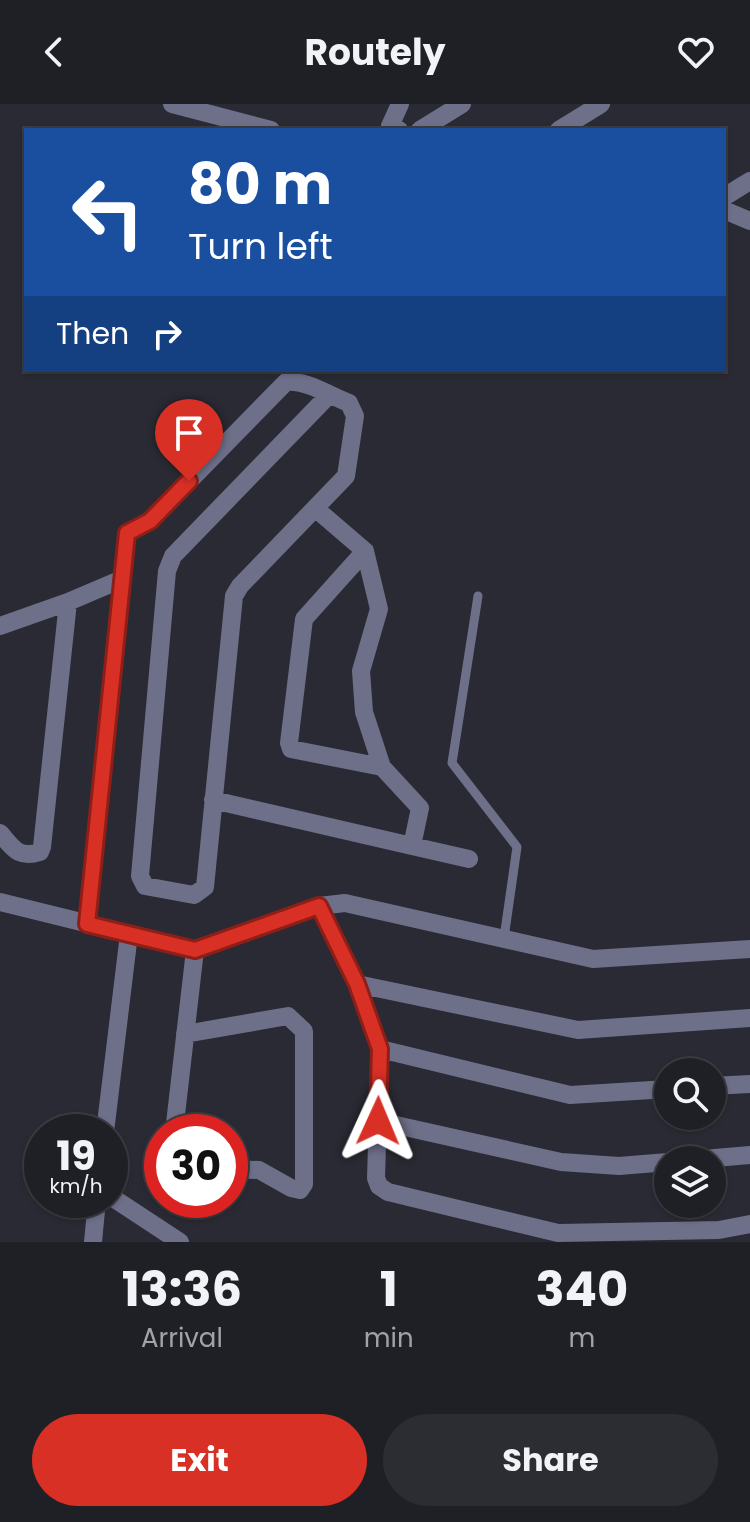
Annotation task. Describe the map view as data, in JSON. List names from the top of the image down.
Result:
{
  "page": {
    "header": "Routely",
    "turn": ["80 m", "Turn left"],
    "then": "Then",
    "speed": "19 km/h",
    "limit": "30",
    "eta": [
      "13:36",
      "Arrival",
      "1",
      "min",
      "340",
      "m"
    ],
    "buttons": ["Exit", "Share"]
  }
}
